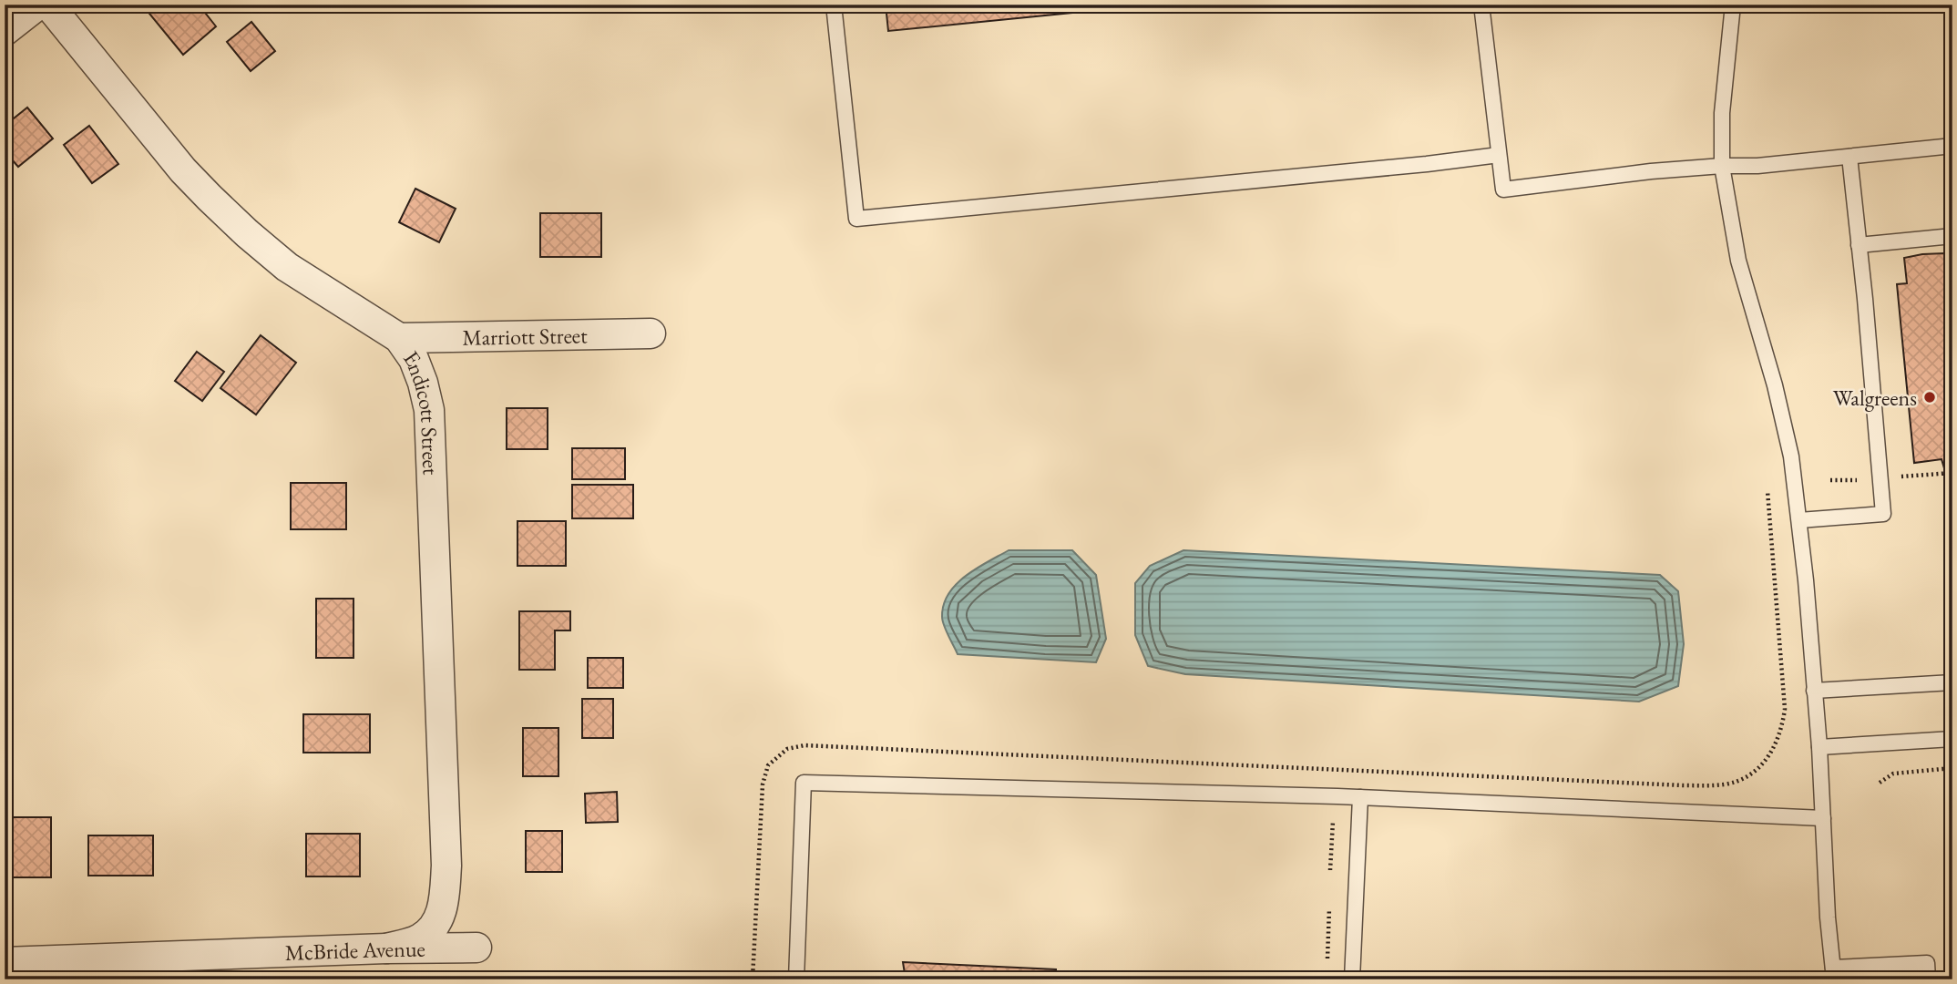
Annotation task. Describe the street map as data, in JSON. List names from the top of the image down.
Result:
{
  "streets": {
    "street": ["Marriott Street", "Endicott Street", "McBride Avenue"]
  },
  "crossings": [
    ["Marriott Street", "Endicott Street"],
    ["Endicott Street", "McBride Avenue"]
  ],
  "places": ["Walgreens"]
}
